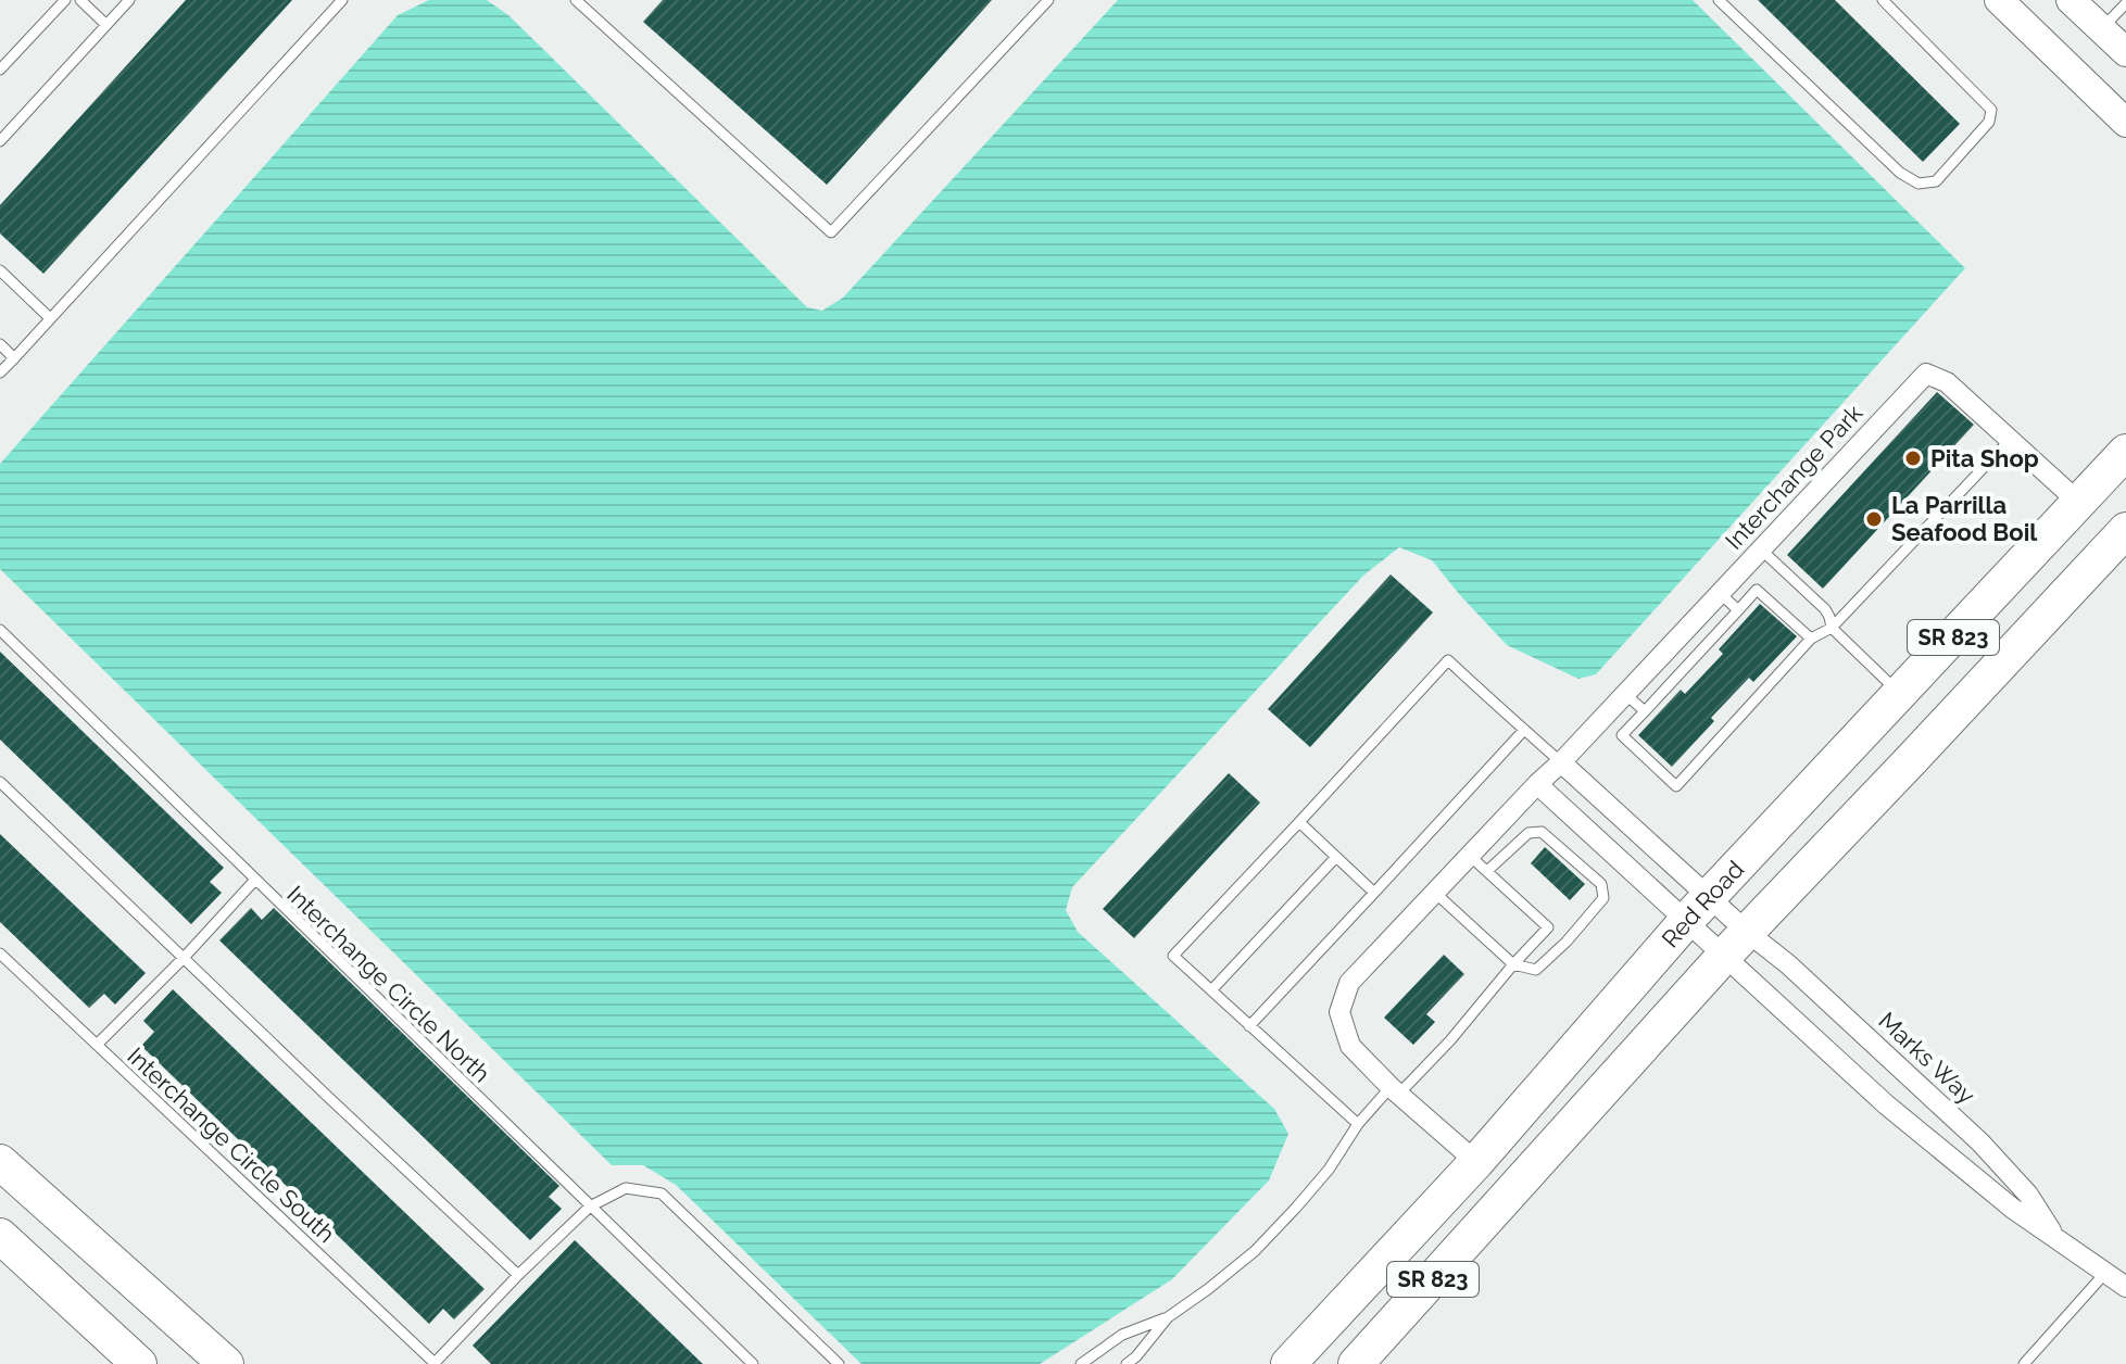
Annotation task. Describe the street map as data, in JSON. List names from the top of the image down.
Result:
{
  "streets": {
    "highway": ["SR 823", "Red Road"],
    "street": ["Interchange Park", "Marks Way"],
    "lane": ["Interchange Circle North", "Interchange Circle South"]
  },
  "crossings": [
    ["Interchange Park", "Red Road"],
    ["Red Road", "Marks Way"]
  ],
  "places": ["Pita Shop", "La Parrilla Seafood Boil"]
}
